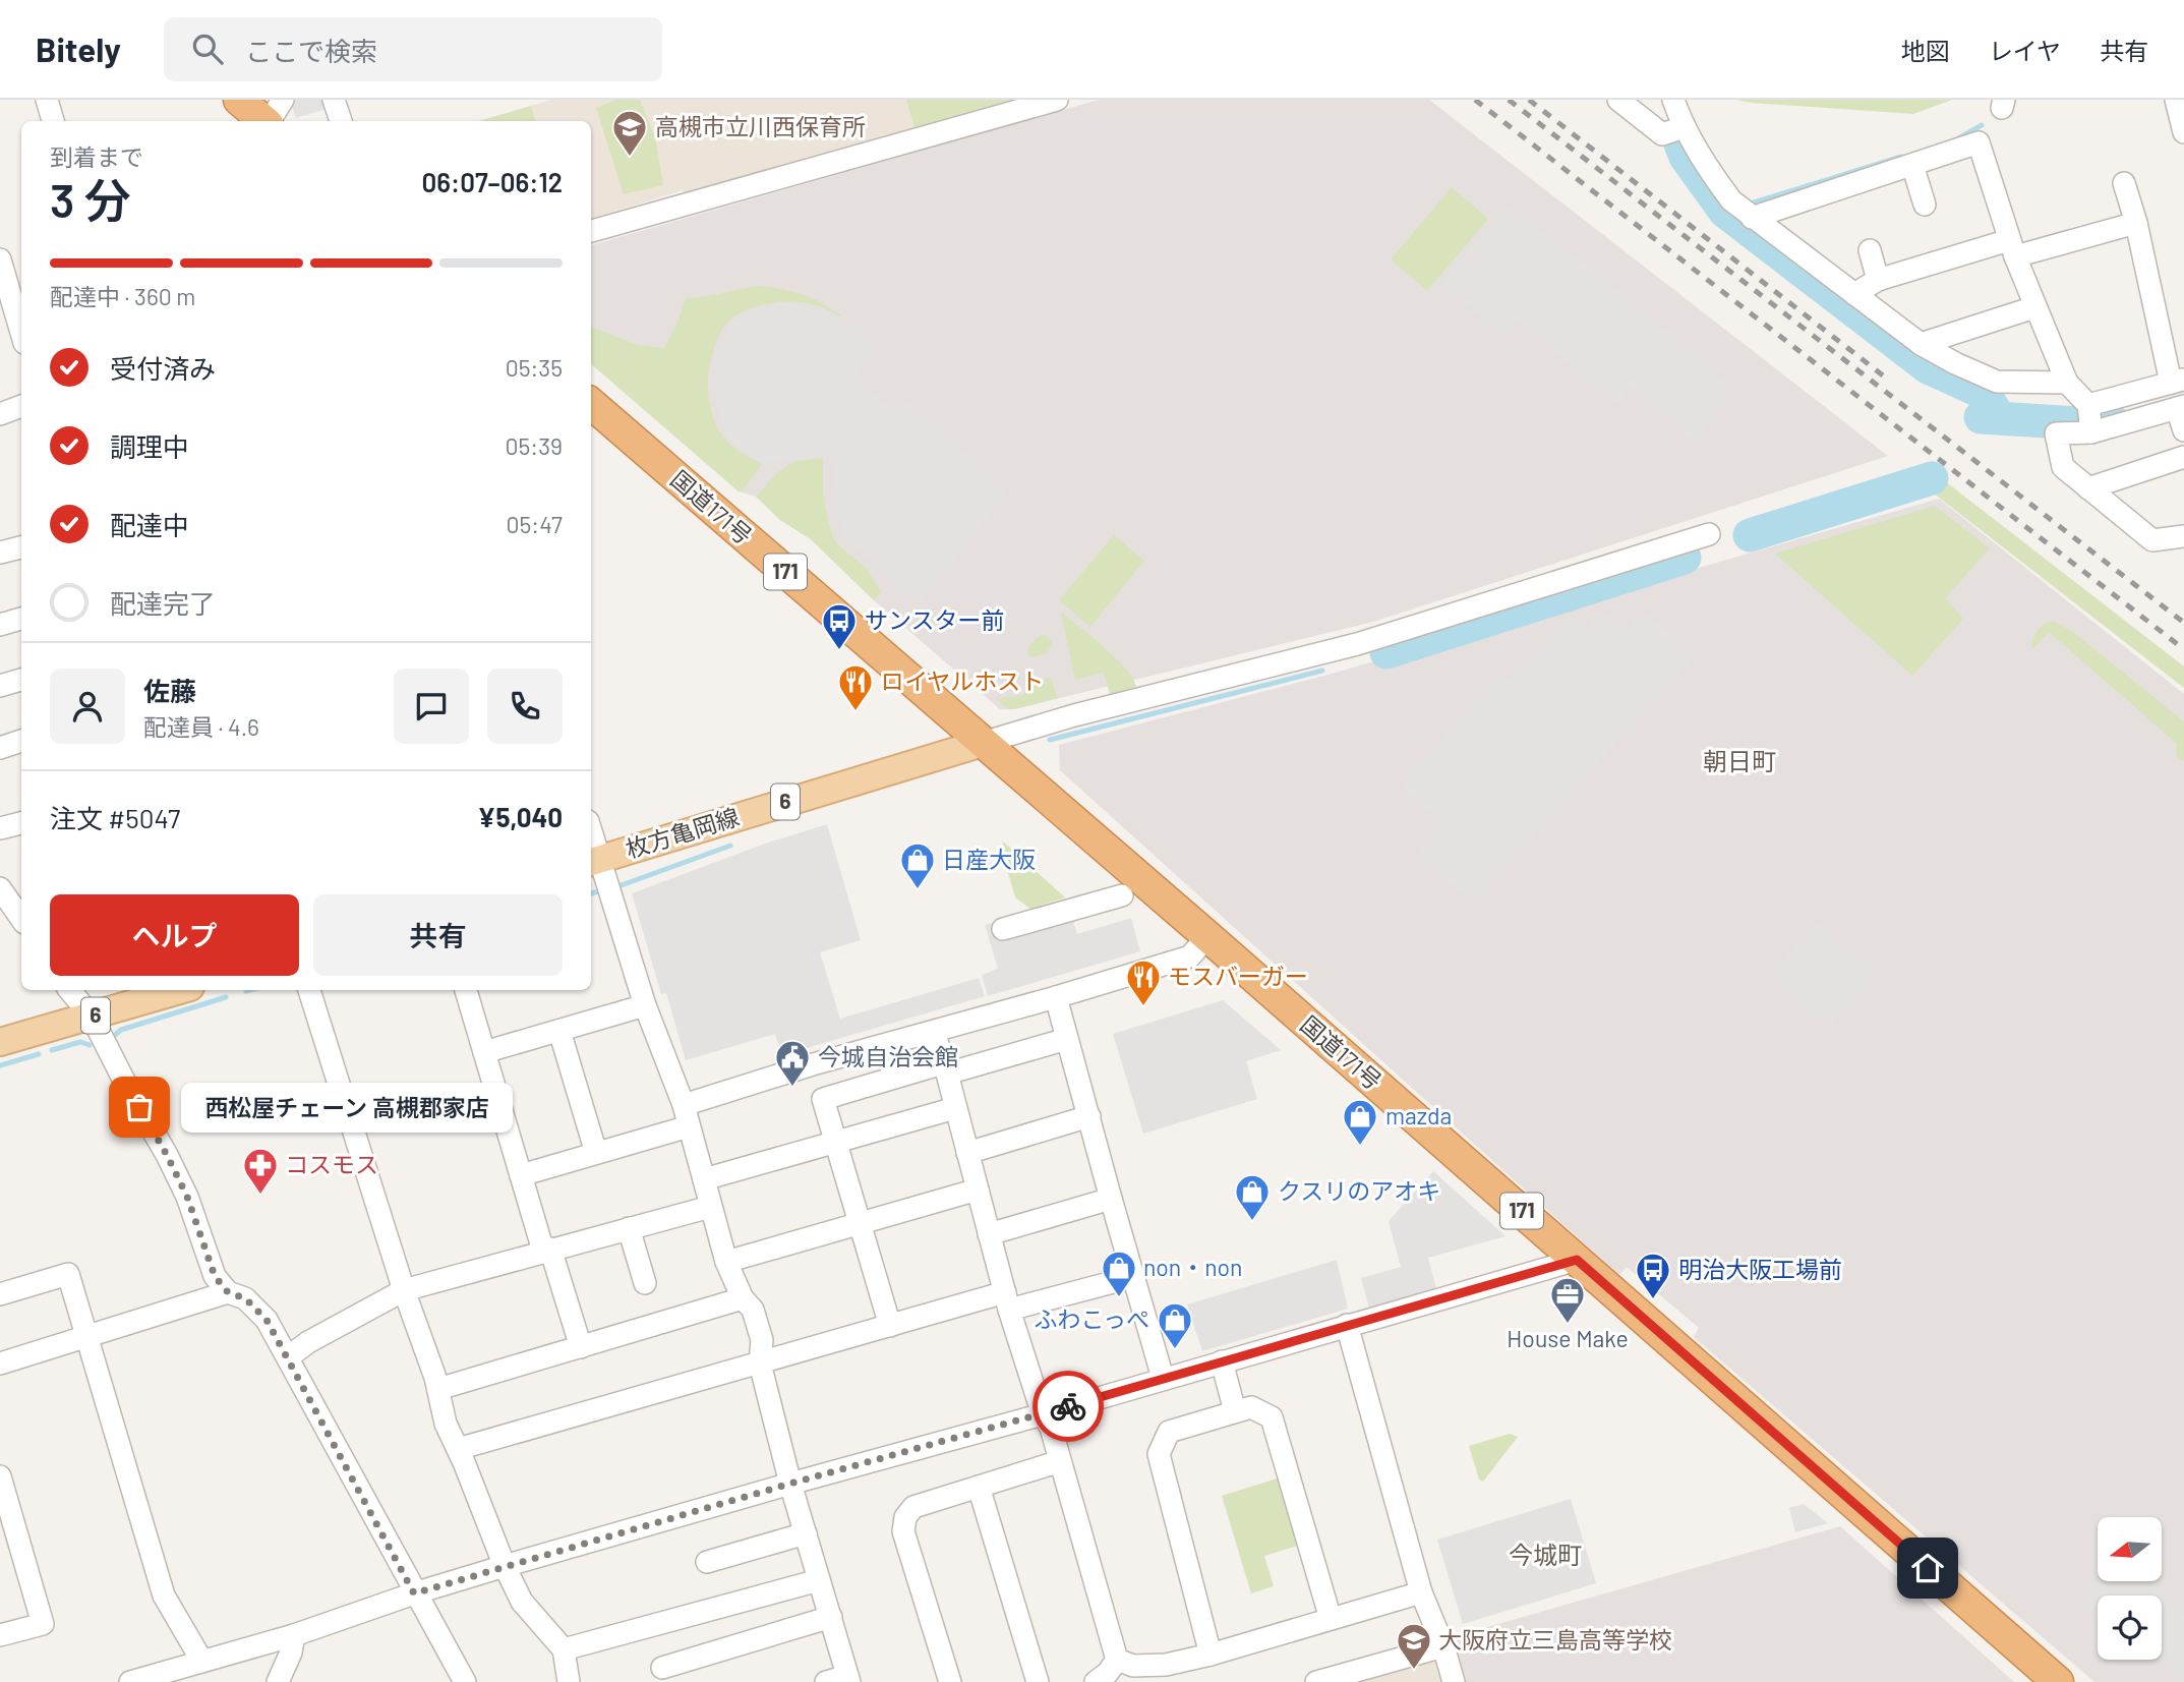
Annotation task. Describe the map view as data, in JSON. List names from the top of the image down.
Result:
{
  "streets": {
    "highway": ["国道171号", "171"],
    "main road": ["6", "枚方亀岡線"]
  },
  "crossings": [
    ["国道171号", "枚方亀岡線"]
  ],
  "districts": ["朝日町", "今城町"],
  "places": {
    "school or university": ["高槻市立川西保育所", "大阪府立三島高等学校"],
    "bus stop": ["サンスター前", "明治大阪工場前"],
    "restaurant": ["ロイヤルホスト", "モスバーガー"],
    "shop": [
      "日産大阪",
      "mazda",
      "クスリのアオキ",
      "non・non",
      "ふわこっぺ"
    ],
    "public building": ["今城自治会館"],
    "other": ["西松屋チェーン 高槻郡家店"],
    "pharmacy": ["コスモス"],
    "office": ["House Make"]
  },
  "north": "left",
  "page": {
    "header": "Bitely",
    "search": "ここで検索",
    "nav": ["地図", "レイヤ", "共有"],
    "heading": ["3 分", "到着まで", "06:07–06:12"],
    "panel": [
      "佐藤",
      "配達員 · 4.6",
      "注文 #5047",
      "¥5,040"
    ],
    "bar": "配達中 · 360 m",
    "list": [
      ["受付済み", "05:35"],
      ["調理中", "05:39"],
      ["配達中", "05:47"],
      "配達完了"
    ],
    "buttons": ["ヘルプ", "共有"],
    "bubble": "西松屋チェーン 高槻郡家店"
  }
}
